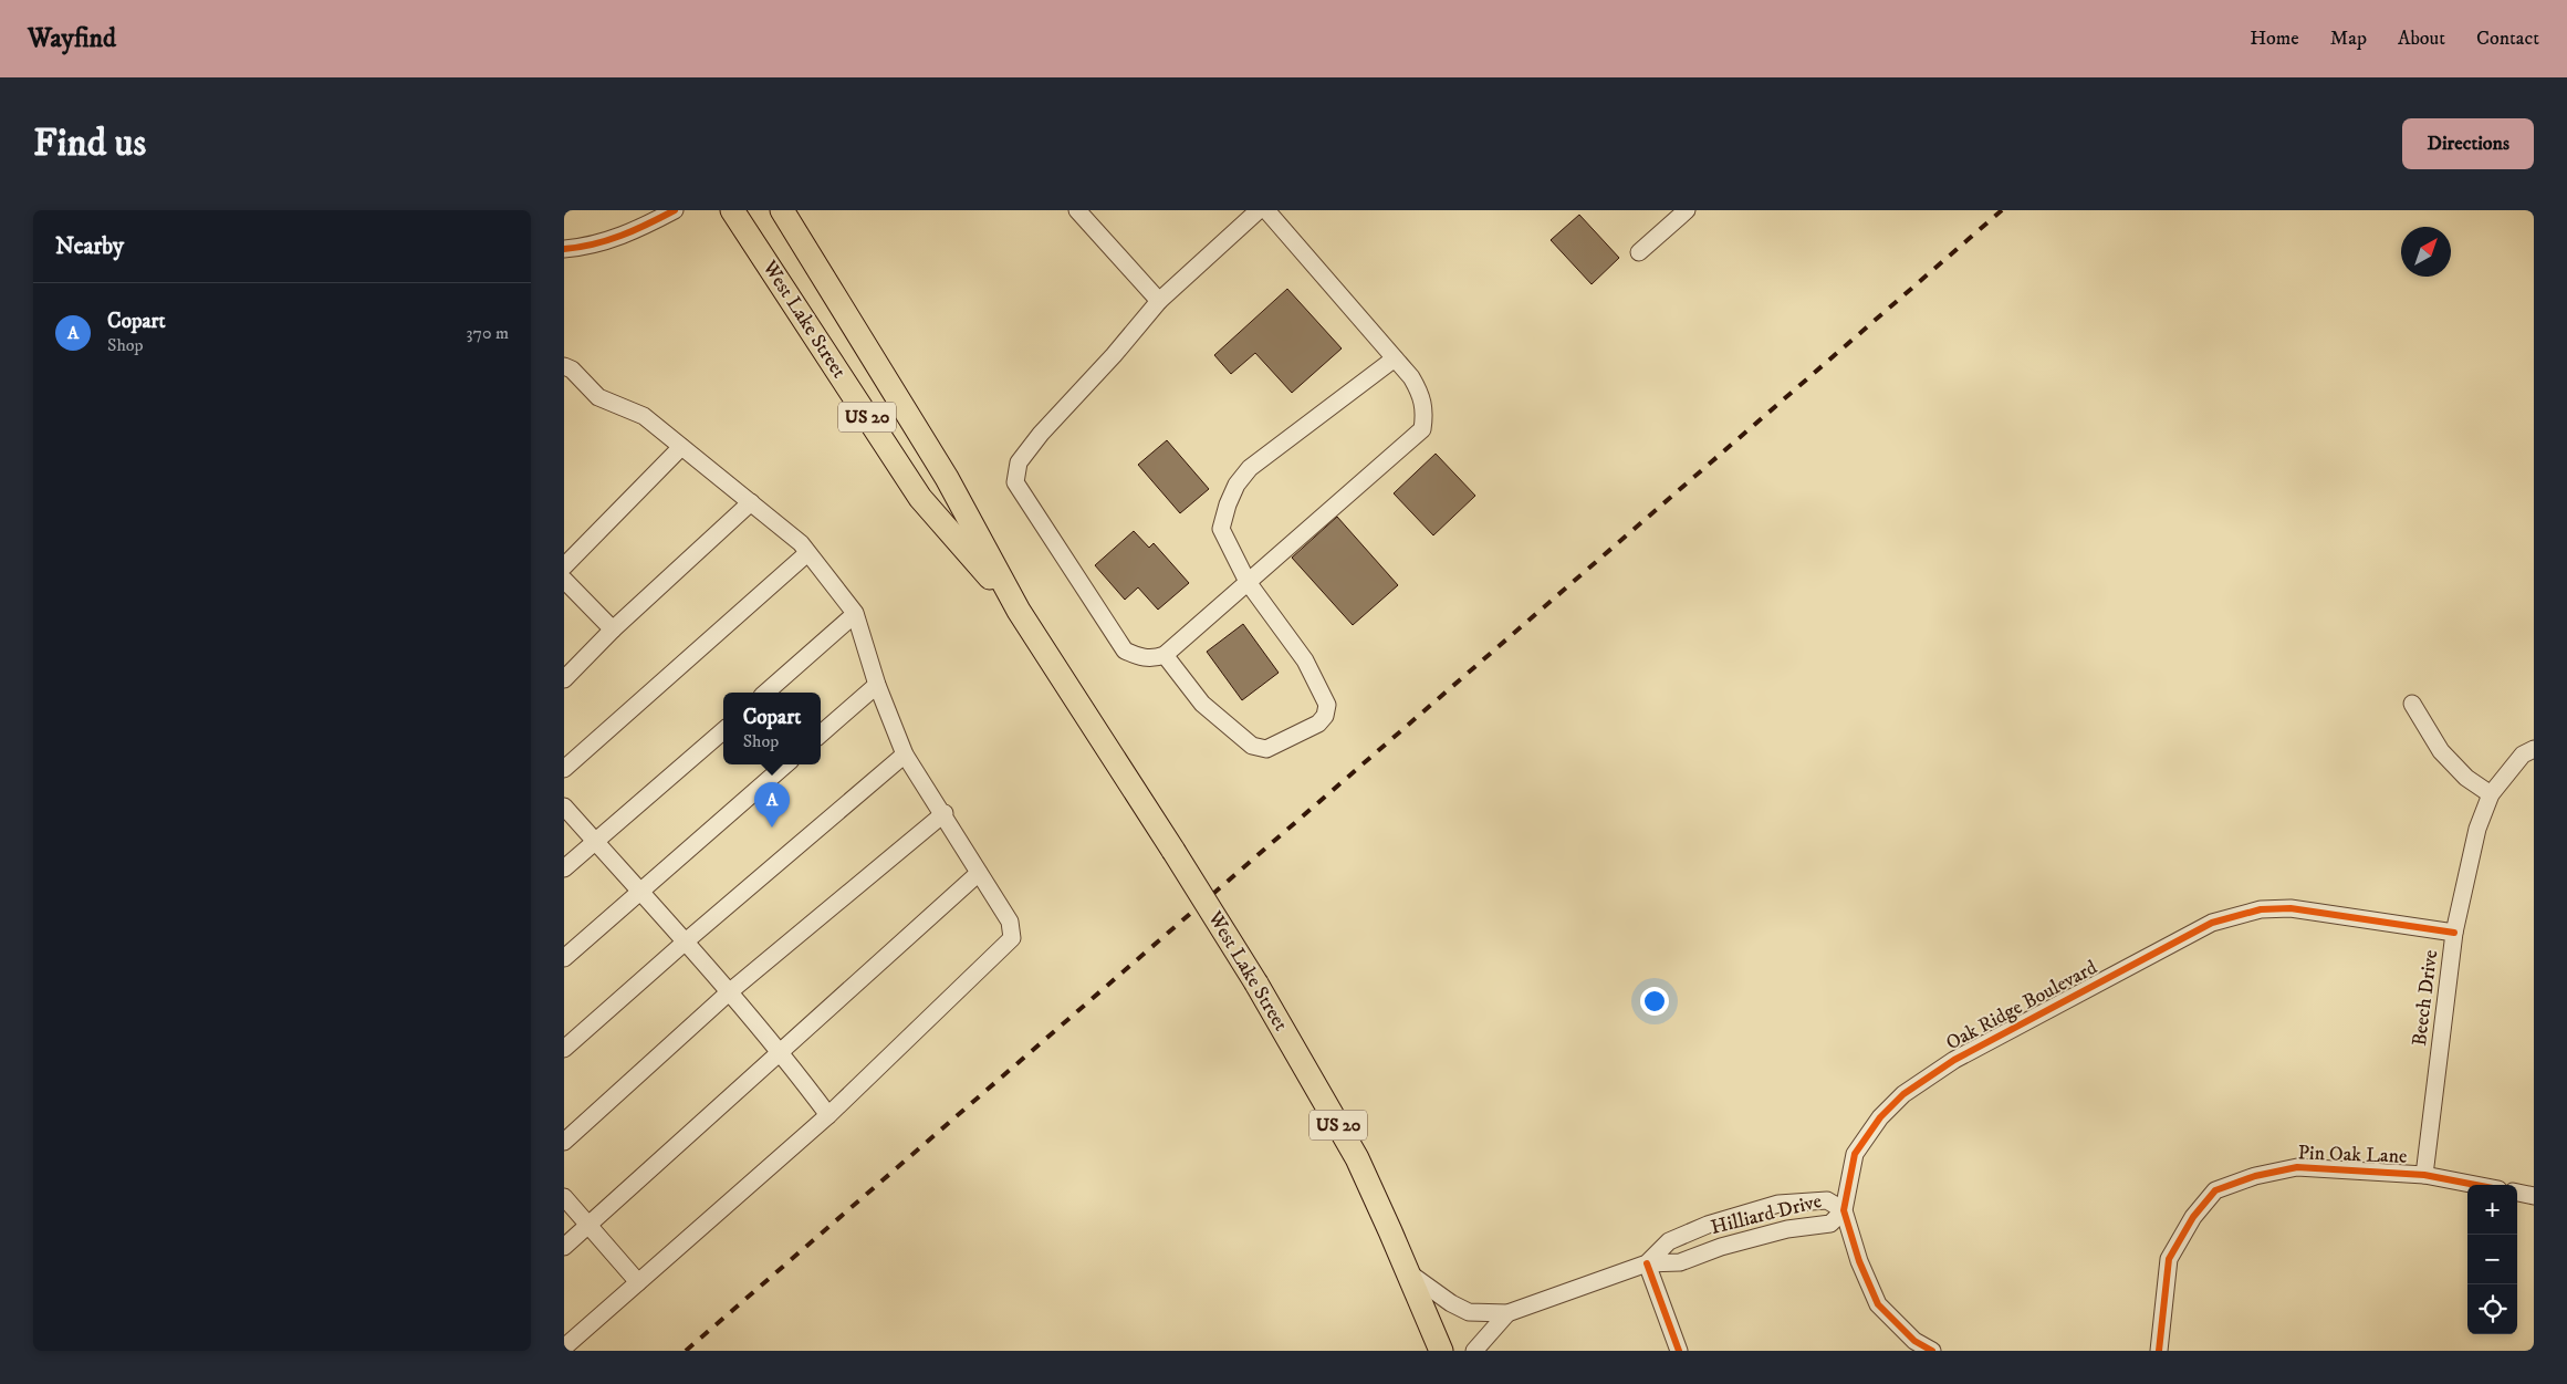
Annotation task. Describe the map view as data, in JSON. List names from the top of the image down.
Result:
{
  "streets": {
    "highway": ["West Lake Street", "US 20"],
    "street": [
      "Beech Drive",
      "Oak Ridge Boulevard",
      "Pin Oak Lane",
      "Hilliard Drive"
    ]
  },
  "crossings": [
    ["West Lake Street", "Hilliard Drive"],
    ["Beech Drive", "Oak Ridge Boulevard"],
    ["Beech Drive", "Pin Oak Lane"],
    ["Oak Ridge Boulevard", "Hilliard Drive"]
  ],
  "north": "top right",
  "page": {
    "header": "Wayfind",
    "nav": [
      "Home",
      "Map",
      "About",
      "Contact"
    ],
    "buttons": "Directions",
    "title": "Find us",
    "heading": "Nearby",
    "list": [
      {
        "mark": "A",
        "name": "Copart",
        "note": "Shop",
        "value": "370 m"
      }
    ],
    "popup": ["Copart", "Shop"],
    "pins": "A",
    "map_buttons": ["+", "−"]
  }
}
